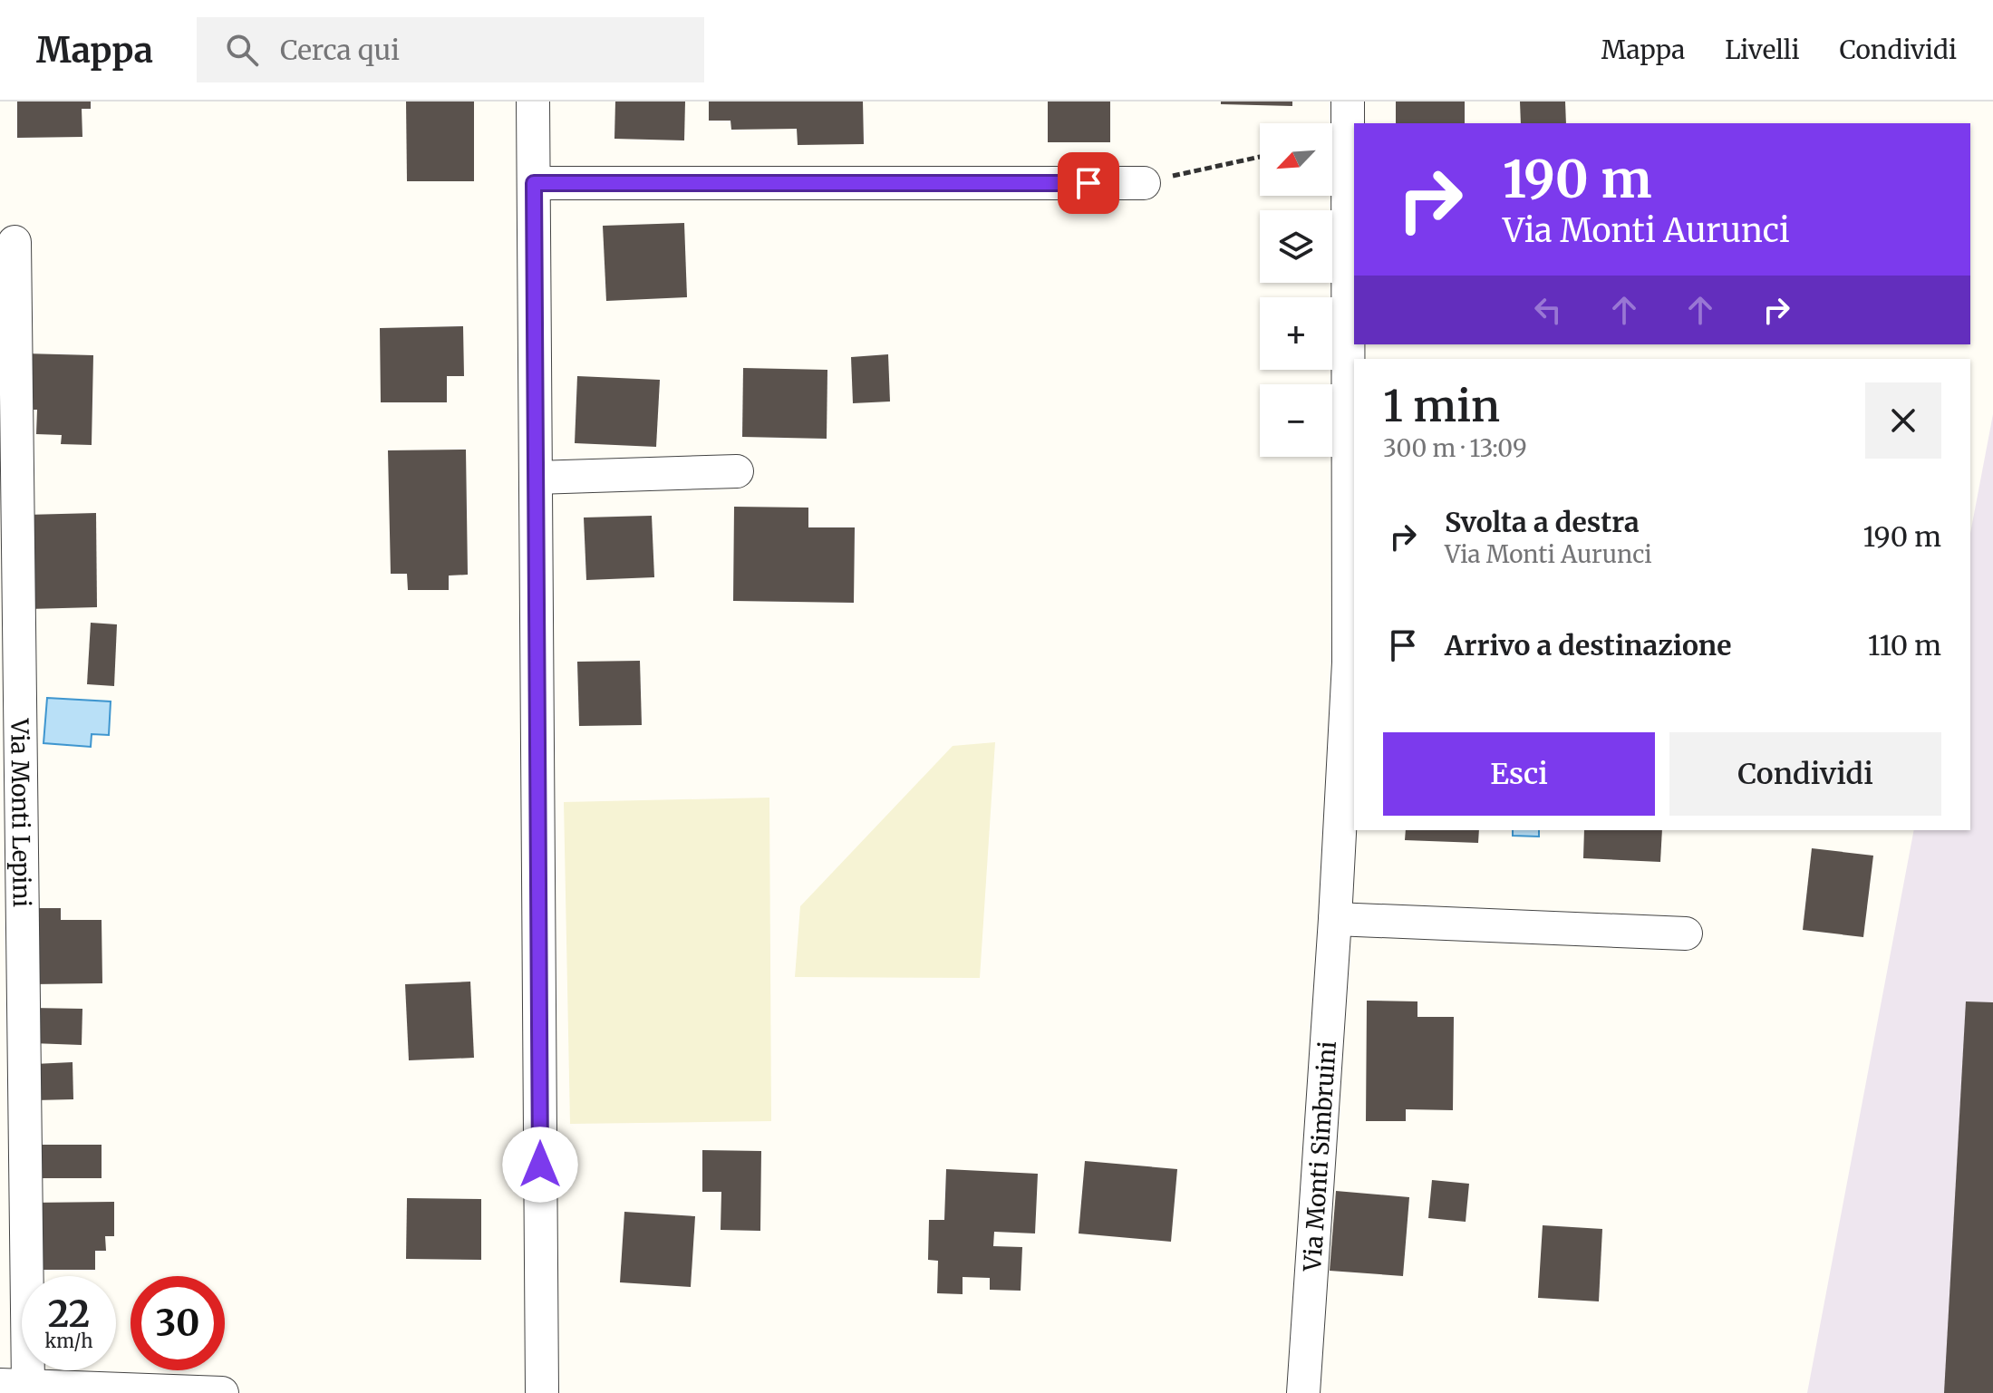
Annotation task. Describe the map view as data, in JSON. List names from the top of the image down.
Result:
{
  "streets": {
    "street": ["Via Monti Lepini", "Via Monti Simbruini"]
  },
  "north": "bottom left",
  "page": {
    "header": "Mappa",
    "search": "Cerca qui",
    "nav": ["Mappa", "Livelli", "Condividi"],
    "map_buttons": ["+", "−"],
    "turn": ["190 m", "Via Monti Aurunci"],
    "heading": ["1 min", "300 m · 13:09"],
    "list": [
      {
        "name": "Svolta a destra",
        "note": "Via Monti Aurunci",
        "value": "190 m"
      },
      {
        "name": "Arrivo a destinazione",
        "value": "110 m"
      }
    ],
    "buttons": ["Esci", "Condividi"],
    "speed": "22 km/h",
    "limit": "30"
  }
}
